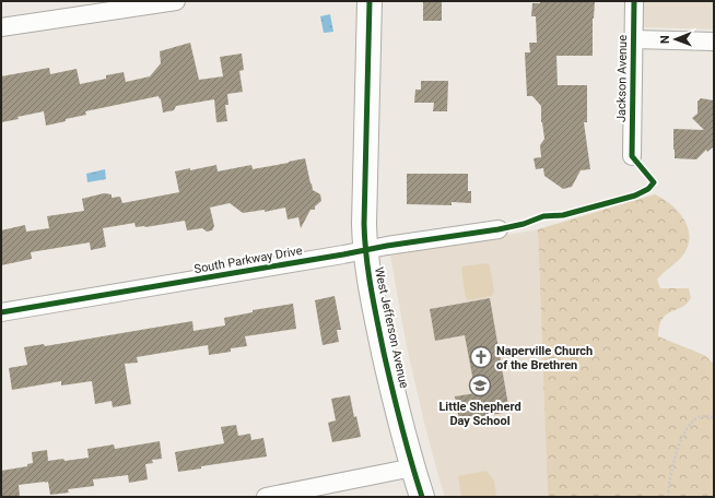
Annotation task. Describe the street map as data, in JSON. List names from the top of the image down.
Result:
{
  "streets": {
    "street": ["Jackson Avenue", "South Parkway Drive", "West Jefferson Avenue"]
  },
  "crossings": [
    ["South Parkway Drive", "West Jefferson Avenue"]
  ],
  "places": {
    "church": ["Naperville Church of the Brethren"],
    "school or university": ["Little Shepherd Day School"]
  },
  "north": "left"
}
